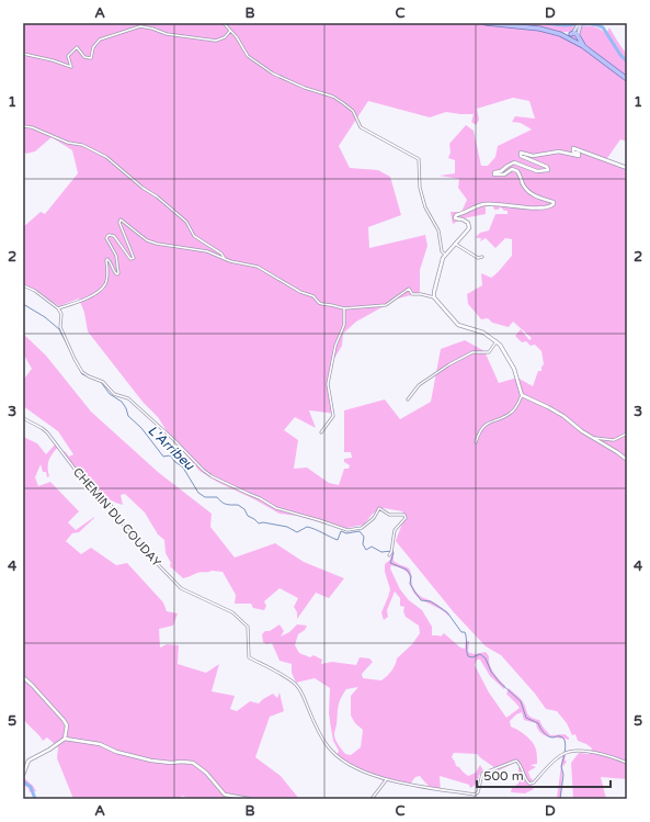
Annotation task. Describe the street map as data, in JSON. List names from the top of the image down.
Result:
{
  "streets": {
    "street": ["CHEMIN DU COUDAY"]
  },
  "water": ["L'Arribeu"],
  "scale_bar": "500 m",
  "grid": {
    "columns": [
      "A",
      "B",
      "C",
      "D"
    ],
    "rows": [
      "1",
      "2",
      "3",
      "4",
      "5"
    ]
  }
}
